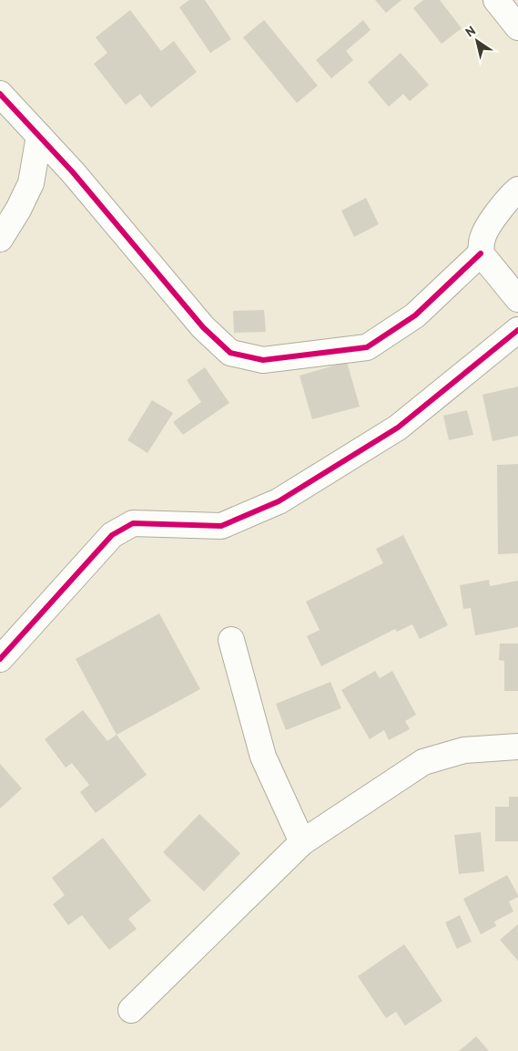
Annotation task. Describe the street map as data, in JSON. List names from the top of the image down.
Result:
{
  "north": "top left"
}
